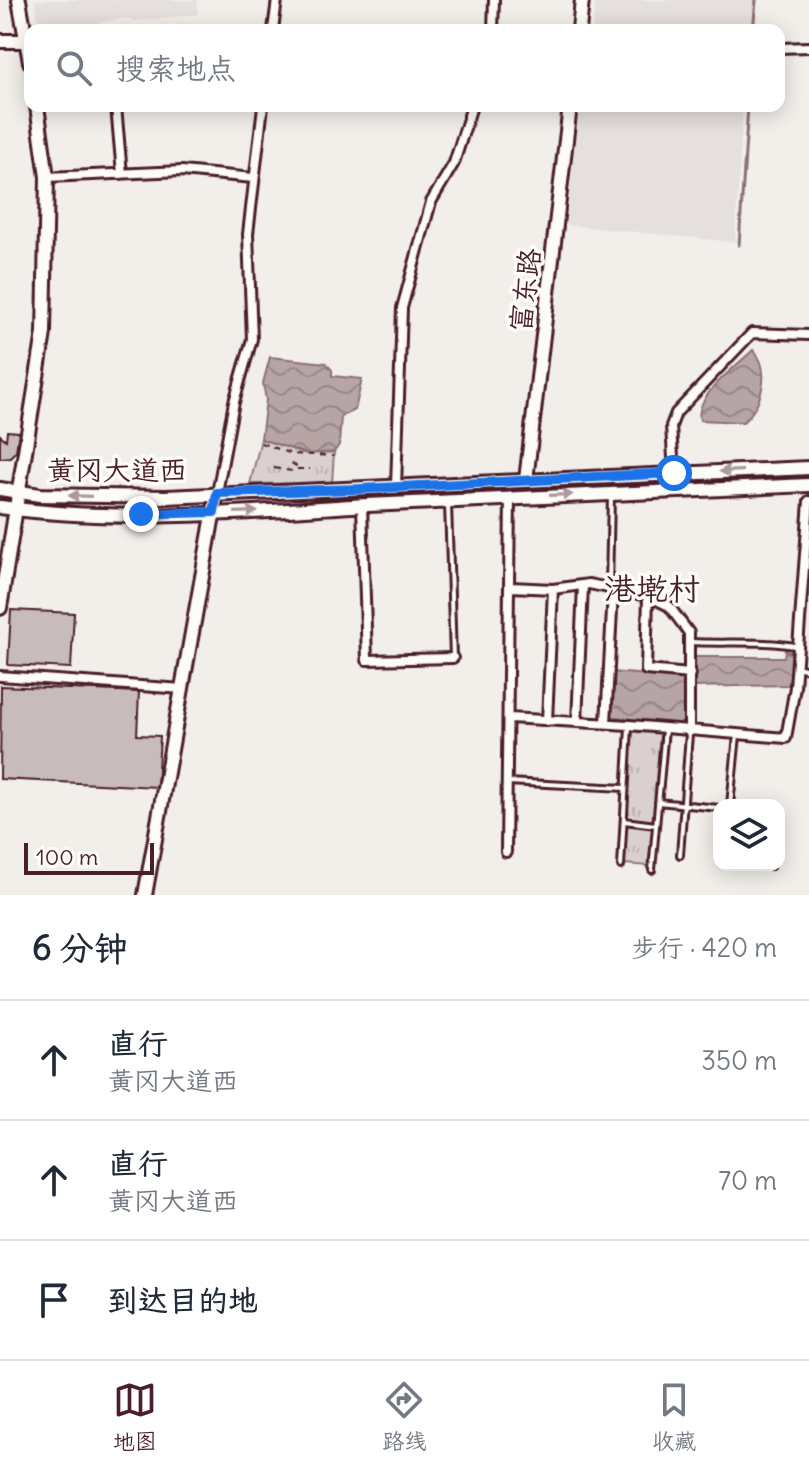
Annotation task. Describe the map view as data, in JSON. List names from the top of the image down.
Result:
{
  "streets": {
    "main road": ["富东路", "黄冈大道西"]
  },
  "crossings": [
    ["富东路", "黄冈大道西"]
  ],
  "districts": ["港墘村"],
  "scale_bar": "100 m",
  "page": {
    "search": "搜索地点",
    "scale": "100 m",
    "heading": ["6 分钟", "步行 · 420 m"],
    "list": [
      ["直行", "黄冈大道西", "350 m"],
      ["直行", "黄冈大道西", "70 m"],
      "到达目的地"
    ],
    "nav": ["地图", "路线", "收藏"]
  }
}
